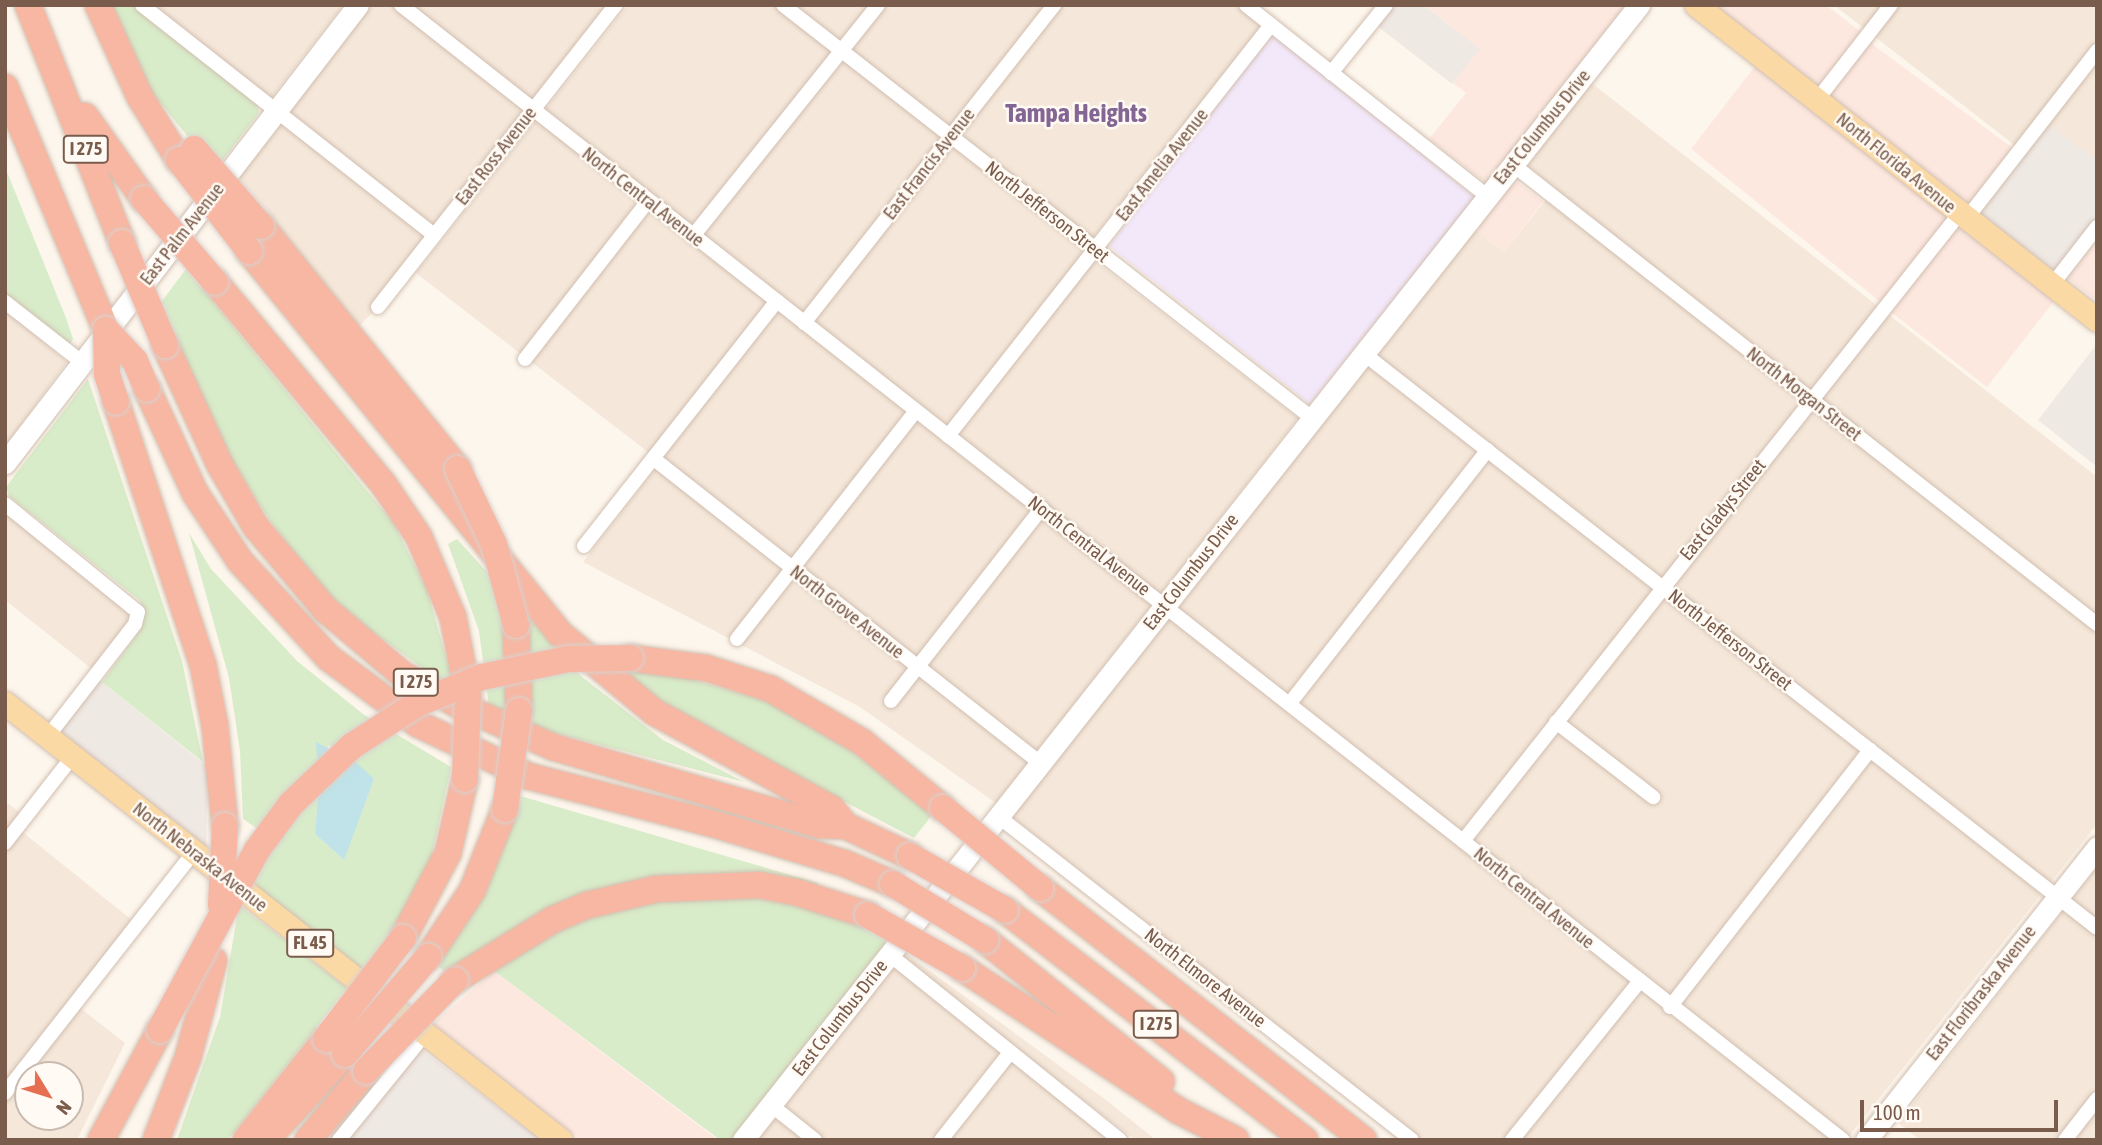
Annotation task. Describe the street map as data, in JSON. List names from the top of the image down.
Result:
{
  "streets": {
    "highway": ["I 275"],
    "main road": [
      "East Columbus Drive",
      "North Florida Avenue",
      "East Palm Avenue",
      "North Nebraska Avenue",
      "FL 45",
      "East Floribraska Avenue"
    ],
    "street": [
      "East Ross Avenue",
      "East Francis Avenue",
      "East Amelia Avenue",
      "North Central Avenue",
      "North Jefferson Street",
      "North Morgan Street",
      "East Gladys Street",
      "North Grove Avenue",
      "North Elmore Avenue"
    ]
  },
  "crossings": [
    ["East Columbus Drive", "North Central Avenue"],
    ["East Columbus Drive", "North Jefferson Street"],
    ["East Columbus Drive", "North Morgan Street"],
    ["East Columbus Drive", "North Grove Avenue"],
    ["East Columbus Drive", "North Elmore Avenue"],
    ["East Ross Avenue", "North Central Avenue"],
    ["North Florida Avenue", "East Gladys Street"],
    ["East Francis Avenue", "North Central Avenue"],
    ["East Francis Avenue", "North Jefferson Street"],
    ["East Amelia Avenue", "North Central Avenue"],
    ["East Amelia Avenue", "North Jefferson Street"],
    ["North Central Avenue", "East Gladys Street"],
    ["North Jefferson Street", "East Gladys Street"],
    ["North Jefferson Street", "East Floribraska Avenue"],
    ["North Morgan Street", "East Gladys Street"]
  ],
  "districts": ["Tampa Heights"],
  "scale_bar": "100 m",
  "north": "bottom right"
}
